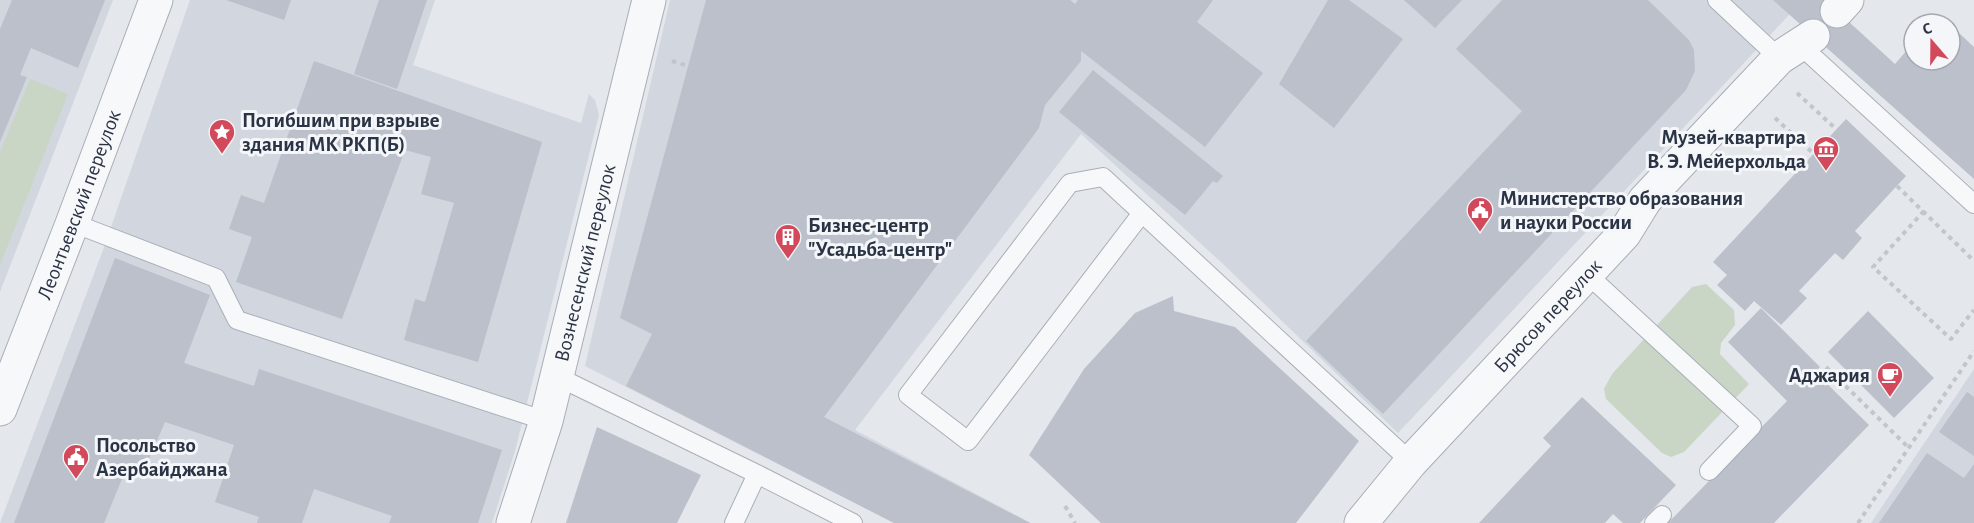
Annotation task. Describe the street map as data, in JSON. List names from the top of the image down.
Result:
{
  "streets": {
    "street": ["Леонтьевский переулок", "Вознесенский переулок", "Брюсов переулок"]
  },
  "places": {
    "place": ["Погибшим при взрыве здания МК РКП(Б)"],
    "museum": ["Музей-квартира В. Э. Мейерхольда"],
    "public building": ["Министерство образования и науки России", "Посольство Азербайджана"],
    "building": ["Бизнес-центр \"Усадьба-центр\""],
    "cafe": ["Аджария"]
  },
  "north": "top"
}
